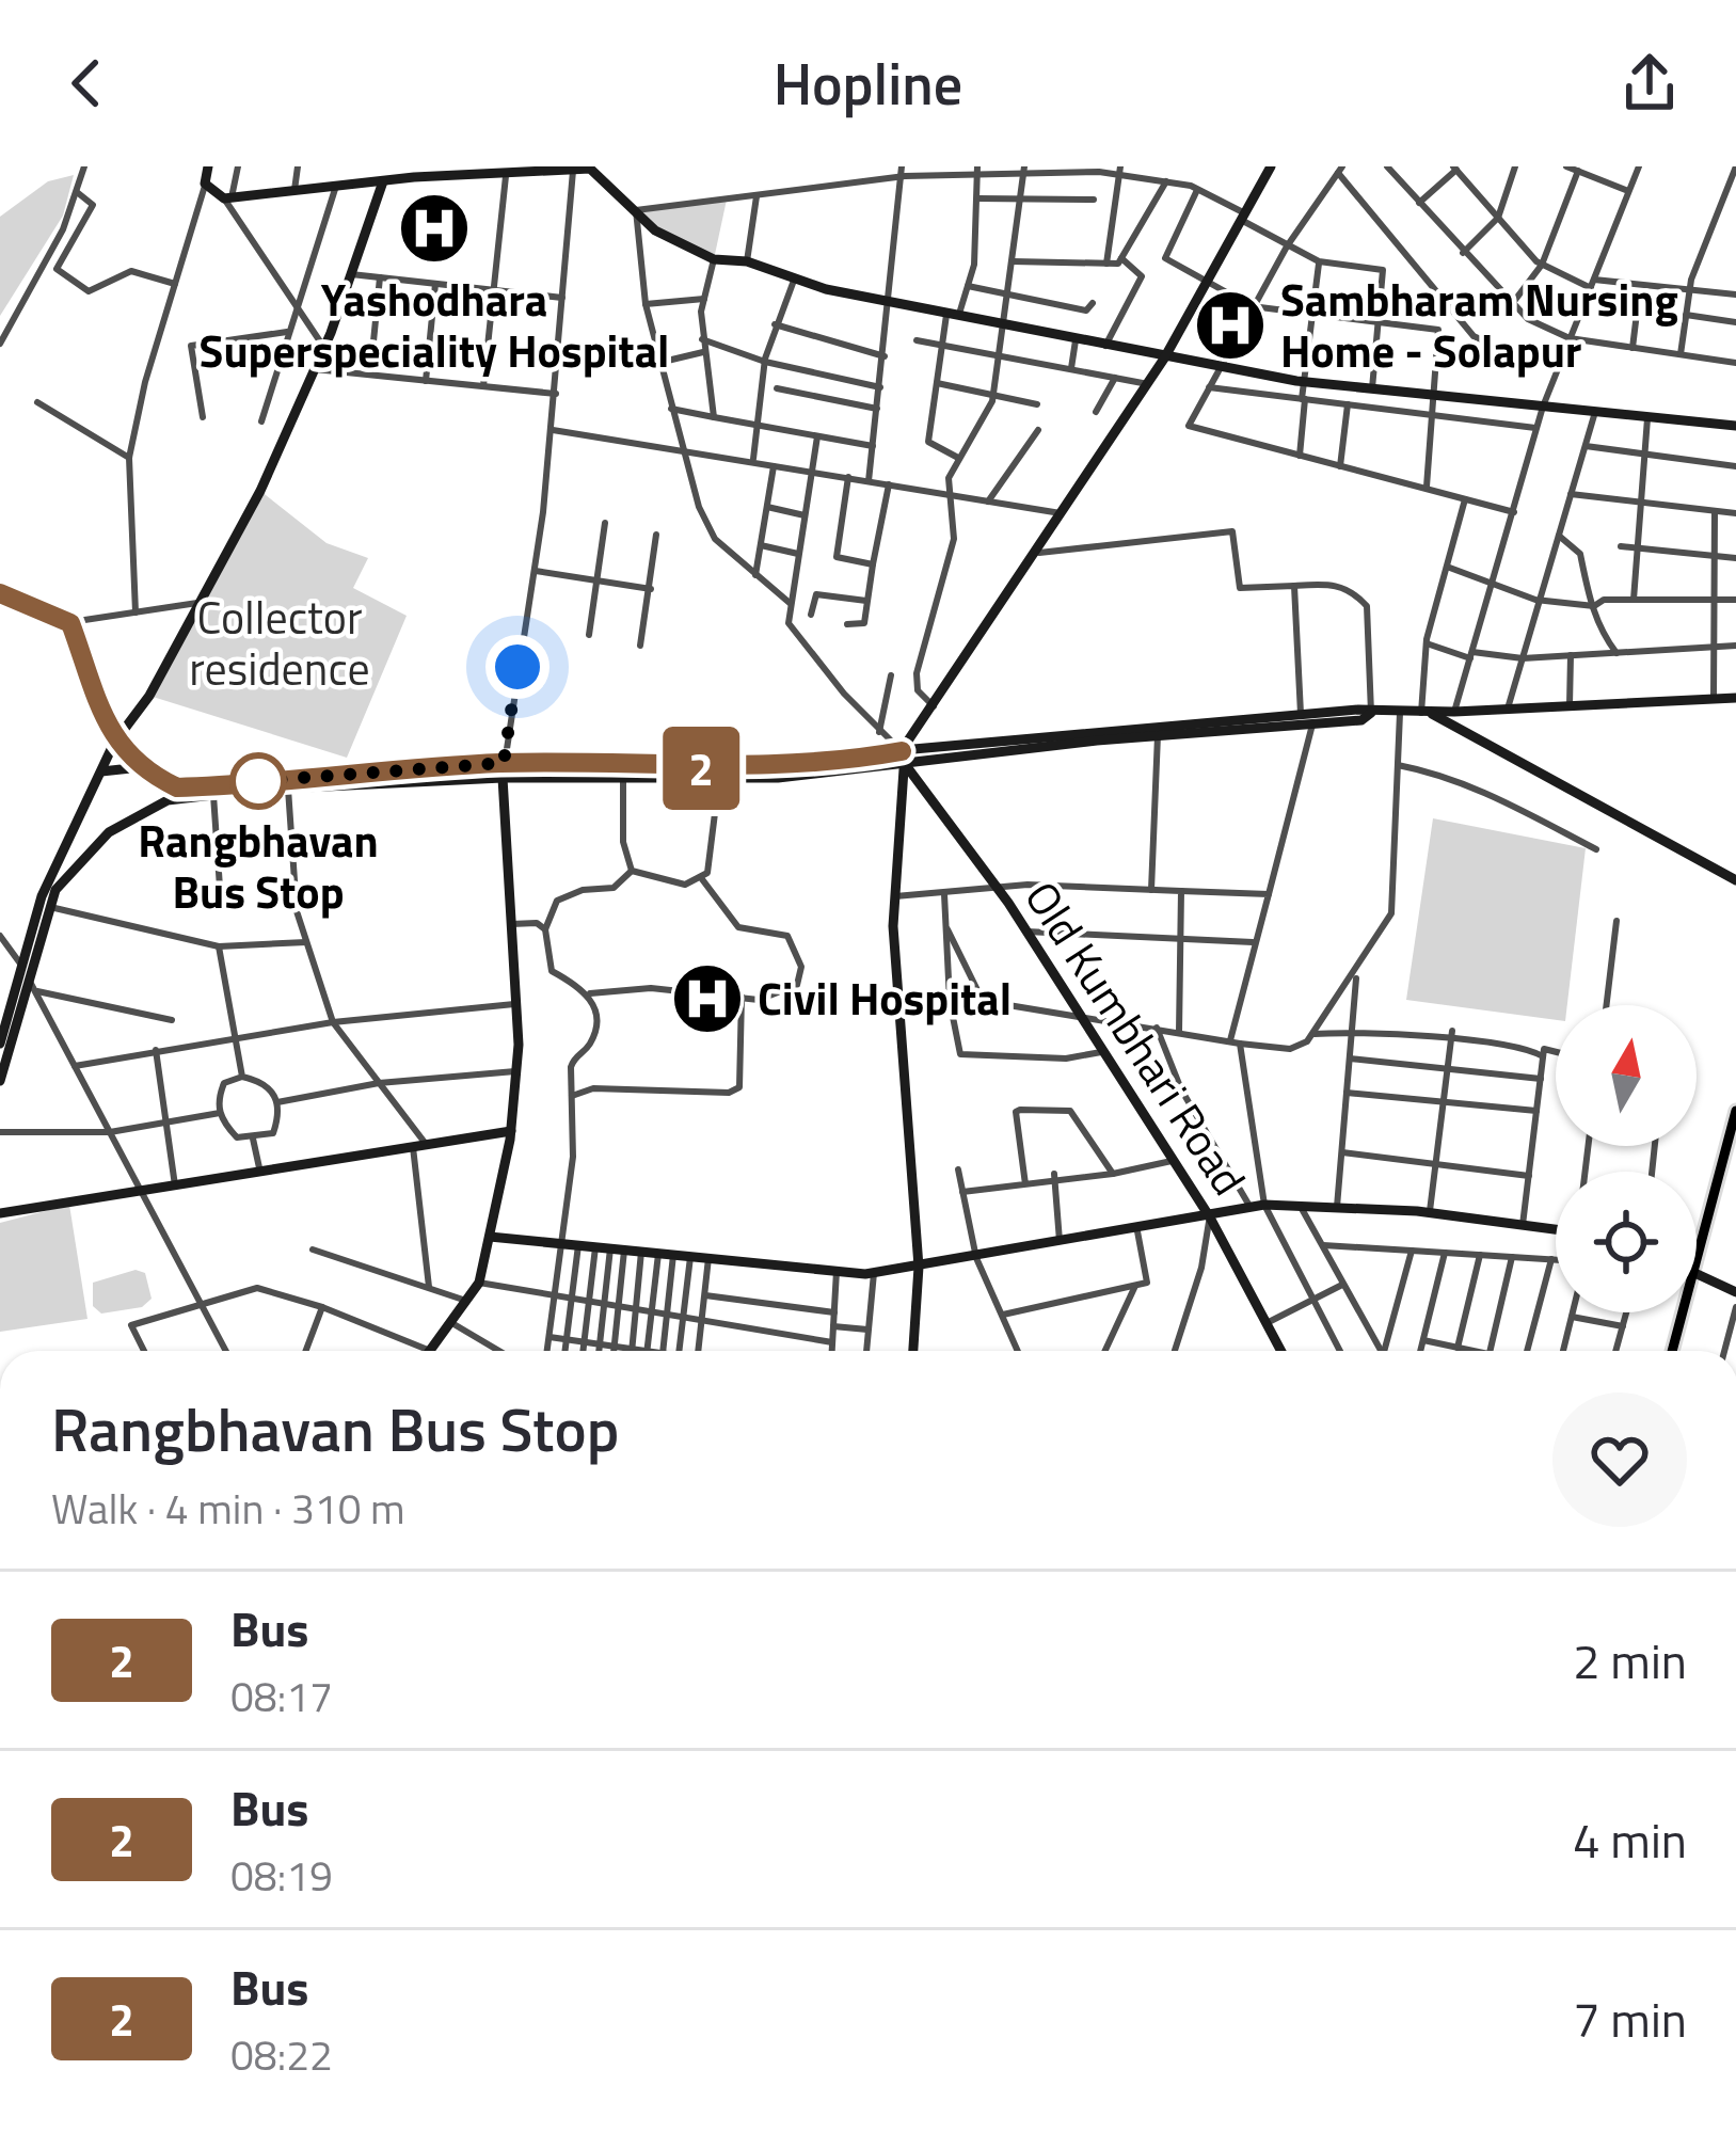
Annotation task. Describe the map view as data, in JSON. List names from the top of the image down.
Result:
{
  "streets": {
    "street": ["Old Kumbhari Road"]
  },
  "parks": ["Collector residence"],
  "places": {
    "hospital": ["Yashodhara Superspeciality Hospital", "Sambharam Nursing Home - Solapur", "Civil Hospital"],
    "other": ["Rangbhavan Bus Stop"]
  },
  "lines": ["bus line 2"],
  "north": "top",
  "page": {
    "header": "Hopline",
    "on_map": "2",
    "heading": ["Rangbhavan Bus Stop", "Walk · 4 min · 310 m"],
    "list": [
      {
        "mark": "2",
        "name": "Bus",
        "note": "08:17",
        "value": "2 min"
      },
      {
        "mark": "2",
        "name": "Bus",
        "note": "08:19",
        "value": "4 min"
      },
      {
        "mark": "2",
        "name": "Bus",
        "note": "08:22",
        "value": "7 min"
      }
    ]
  }
}
